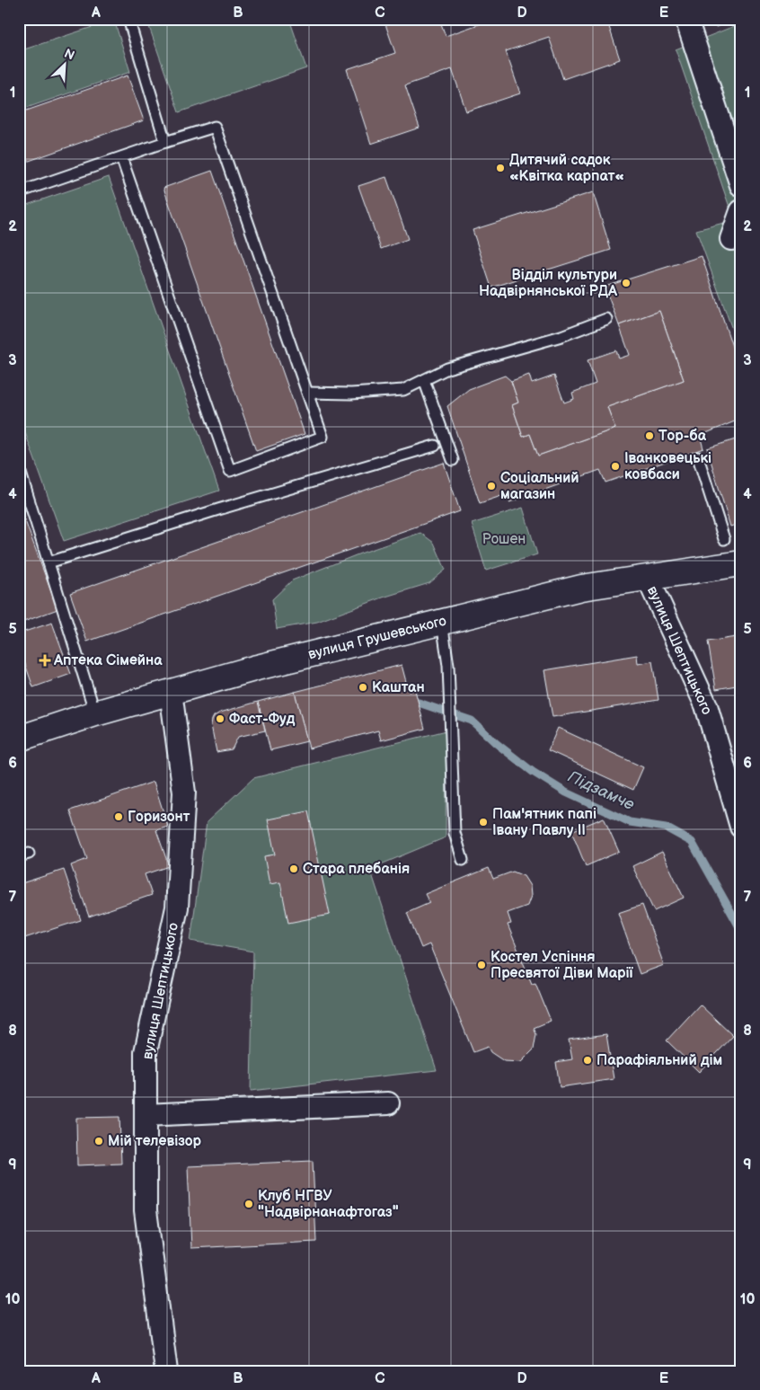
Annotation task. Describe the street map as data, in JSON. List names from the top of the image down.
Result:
{
  "streets": {
    "street": ["вулиця Грушевського", "вулиця Шептицького"]
  },
  "crossings": [
    ["вулиця Грушевського", "вулиця Шептицького"]
  ],
  "water": ["Підзамче"],
  "parks": ["Рошен"],
  "places": {
    "other": [
      "Дитячий садок «Квітка карпат«",
      "Відділ культури Надвірнянської РДА",
      "Тор-ба",
      "Іванковецькі ковбаси",
      "Соціальний магазин",
      "Каштан",
      "Фаст-Фуд",
      "Горизонт",
      "Пам'ятник папі Івану Павлу ІІ",
      "Стара плебанія",
      "Костел Успіння Пресвятої Діви Марії",
      "Парафіяльний дім",
      "Мій телевізор",
      "Клуб НГВУ \"Надвірнанафтогаз\""
    ],
    "health": ["Аптека Сімейна"]
  },
  "north": "top right",
  "grid": {
    "columns": [
      "A",
      "B",
      "C",
      "D",
      "E"
    ],
    "rows": [
      "1",
      "2",
      "3",
      "4",
      "5",
      "6",
      "7",
      "8",
      "9",
      "10"
    ]
  }
}
